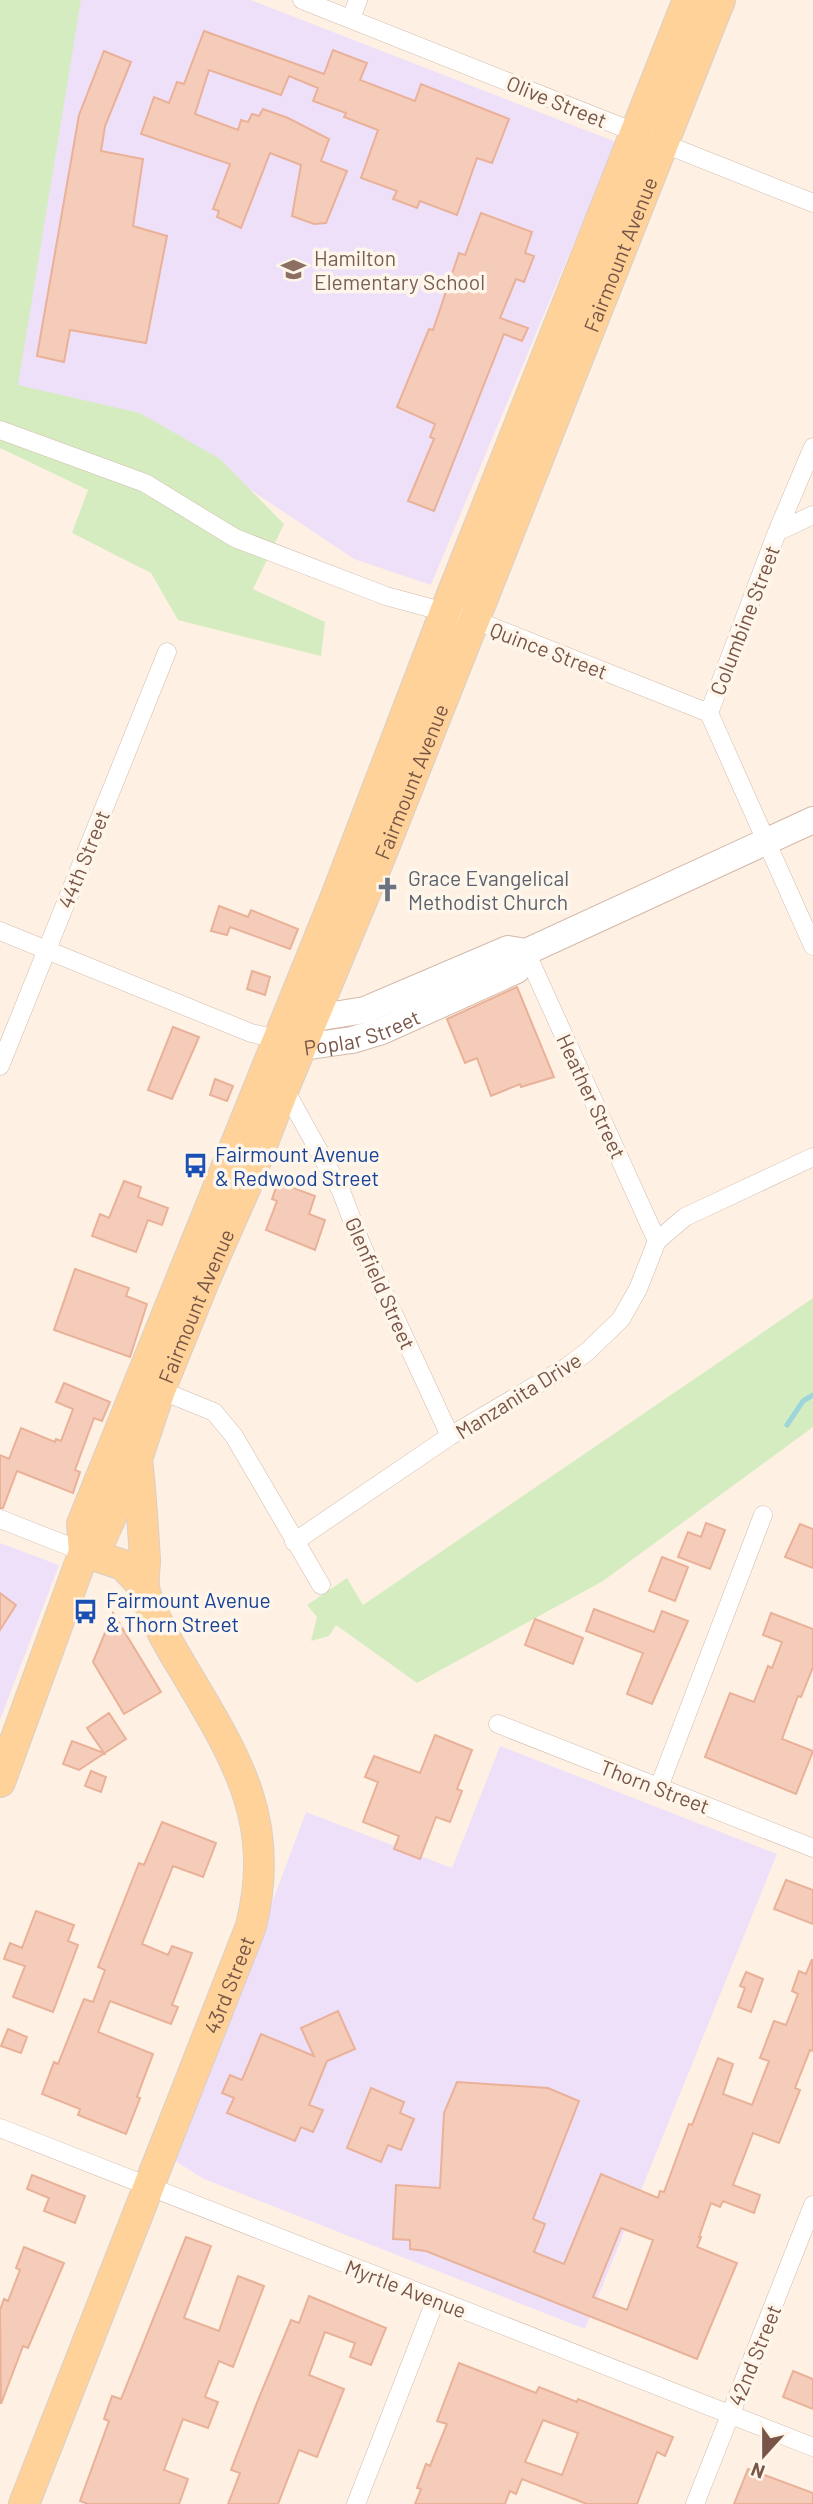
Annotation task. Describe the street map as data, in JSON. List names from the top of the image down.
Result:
{
  "streets": {
    "main road": ["Fairmount Avenue", "43rd Street"],
    "street": [
      "Olive Street",
      "Columbine Street",
      "Quince Street",
      "44th Street",
      "Poplar Street",
      "Heather Street",
      "Glenfield Street",
      "Manzanita Drive",
      "Thorn Street",
      "Myrtle Avenue",
      "42nd Street"
    ]
  },
  "crossings": [
    ["Olive Street", "Fairmount Avenue"],
    ["Fairmount Avenue", "Quince Street"],
    ["Fairmount Avenue", "Poplar Street"],
    ["Fairmount Avenue", "Glenfield Street"],
    ["Fairmount Avenue", "43rd Street"],
    ["Columbine Street", "Quince Street"],
    ["Columbine Street", "Poplar Street"],
    ["Poplar Street", "Heather Street"],
    ["Heather Street", "Manzanita Drive"],
    ["Glenfield Street", "Manzanita Drive"],
    ["43rd Street", "Myrtle Avenue"],
    ["Myrtle Avenue", "42nd Street"]
  ],
  "places": {
    "school or university": ["Hamilton Elementary School"],
    "church": ["Grace Evangelical Methodist Church"],
    "bus stop": ["Fairmount Avenue & Redwood Street", "Fairmount Avenue & Thorn Street"]
  },
  "north": "bottom"
}
